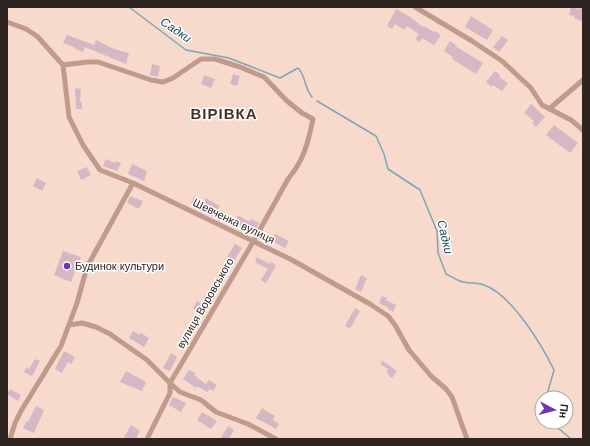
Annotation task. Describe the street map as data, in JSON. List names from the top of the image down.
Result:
{
  "streets": {
    "street": ["Шевченка вулиця", "вулиця Воровського"]
  },
  "crossings": [
    ["Шевченка вулиця", "вулиця Воровського"]
  ],
  "districts": ["ВІРІВКА"],
  "water": ["Садки"],
  "places": ["Будинок культури"],
  "north": "right"
}
